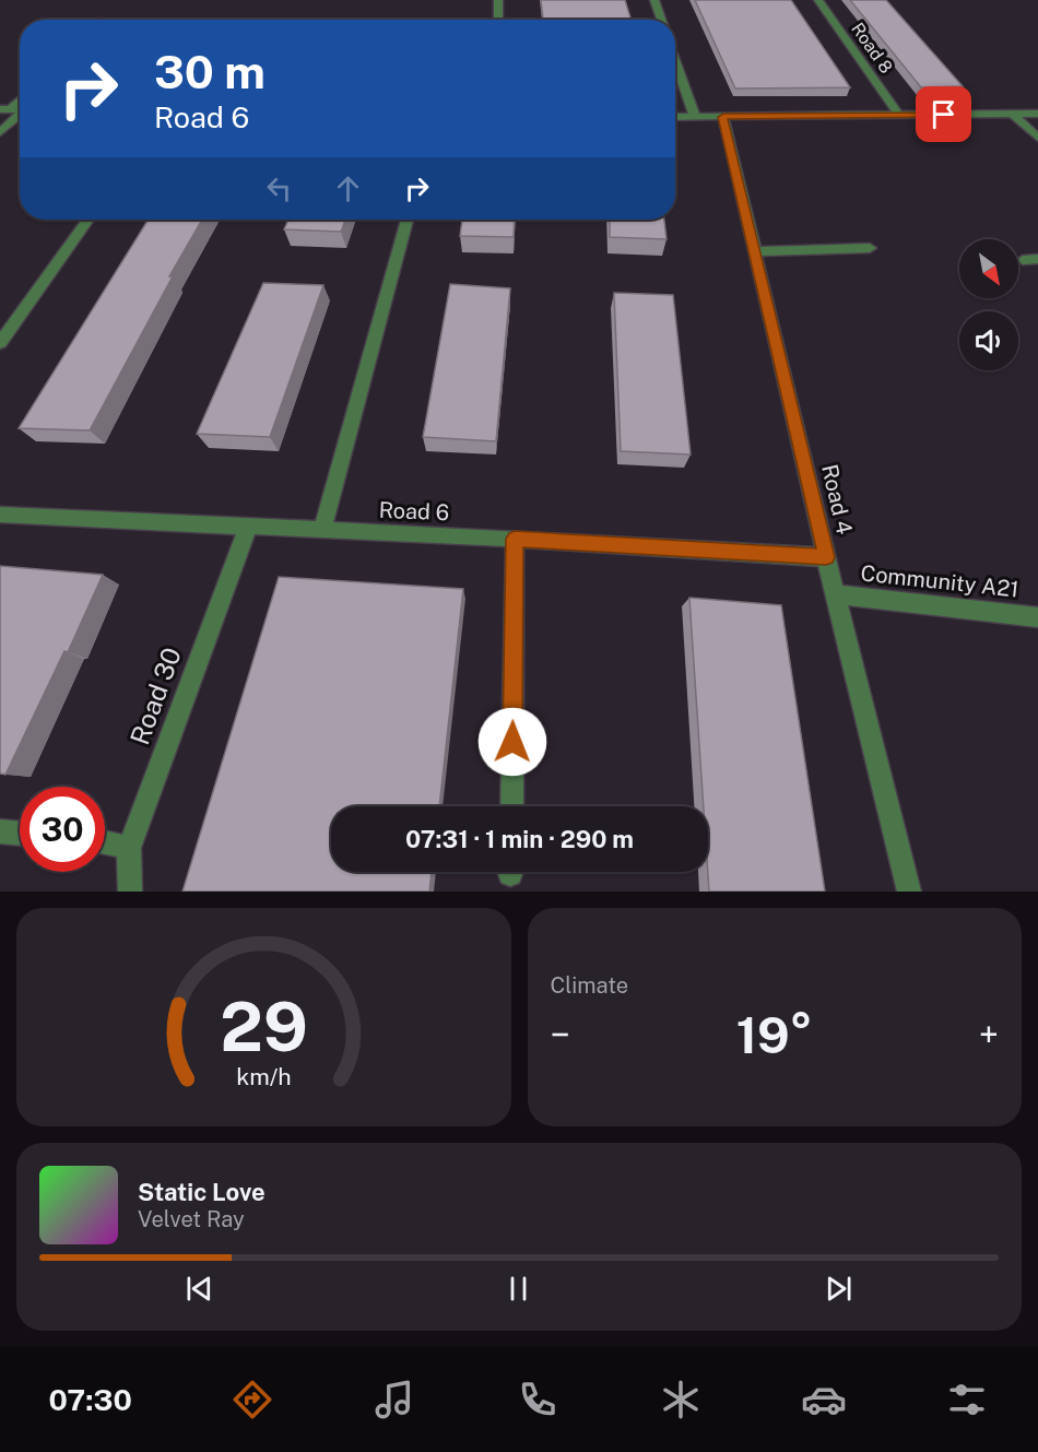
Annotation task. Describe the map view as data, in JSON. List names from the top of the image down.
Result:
{
  "streets": {
    "street": [
      "Road 8",
      "Road 4",
      "Road 6",
      "Community A21",
      "Road 30"
    ]
  },
  "crossings": [
    ["Road 4", "Road 6"],
    ["Road 4", "Community A21"],
    ["Road 6", "Road 30"]
  ],
  "north": "bottom right",
  "page": {
    "turn": ["30 m", "Road 6"],
    "limit": "30",
    "trip": "07:31 · 1 min · 290 m",
    "tile": "Climate",
    "heat": ["−", "19°", "+"],
    "song": ["Static Love", "Velvet Ray"],
    "tabs": "07:30",
    "gauge": ["29", "km/h"]
  }
}
